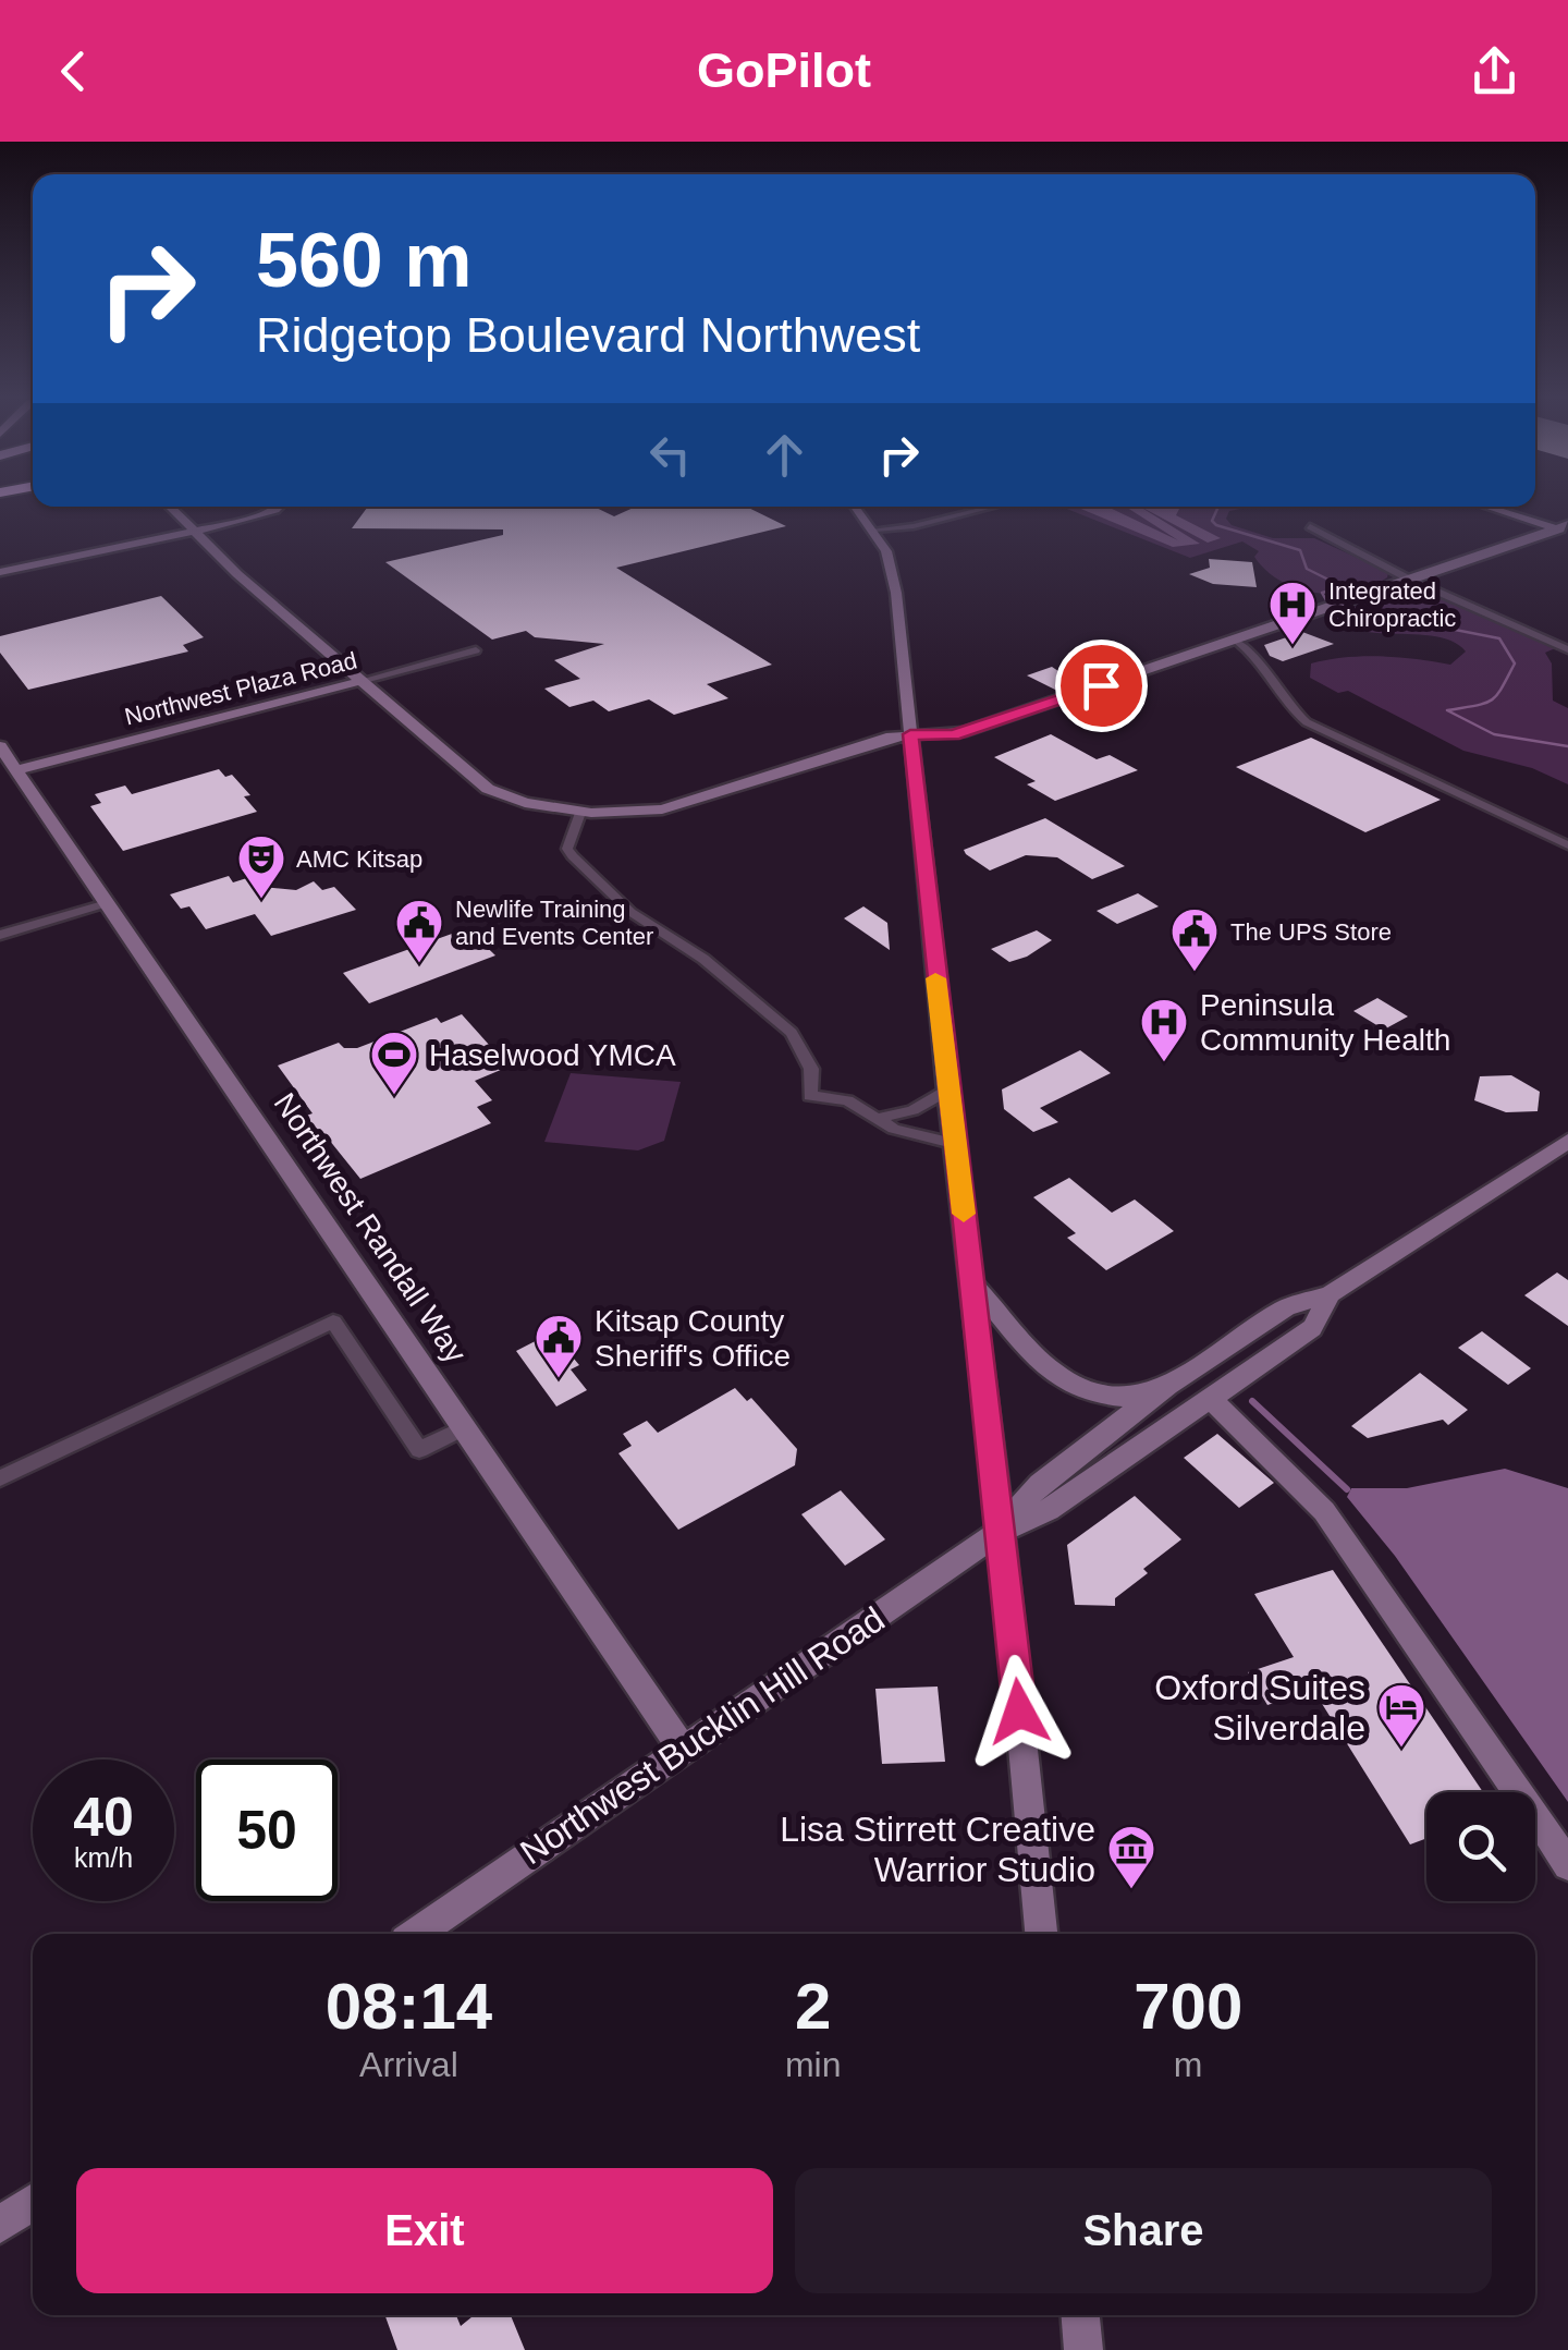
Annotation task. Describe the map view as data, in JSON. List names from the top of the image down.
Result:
{
  "streets": {
    "main road": ["Northwest Plaza Road", "Northwest Randall Way", "Northwest Bucklin Hill Road"]
  },
  "crossings": [
    ["Northwest Plaza Road", "Northwest Randall Way"],
    ["Northwest Randall Way", "Northwest Bucklin Hill Road"]
  ],
  "places": {
    "hospital": ["Integrated Chiropractic", "Peninsula Community Health"],
    "theatre": ["AMC Kitsap"],
    "public building": ["Newlife Training and Events Center", "The UPS Store", "Kitsap County Sheriff's Office"],
    "sports": ["Haselwood YMCA"],
    "hotel": ["Oxford Suites Silverdale"],
    "museum": ["Lisa Stirrett Creative Warrior Studio"]
  },
  "page": {
    "header": "GoPilot",
    "turn": ["560 m", "Ridgetop Boulevard Northwest"],
    "speed": "40 km/h",
    "limit": "50",
    "eta": [
      "08:14",
      "Arrival",
      "2",
      "min",
      "700",
      "m"
    ],
    "buttons": ["Exit", "Share"]
  }
}
